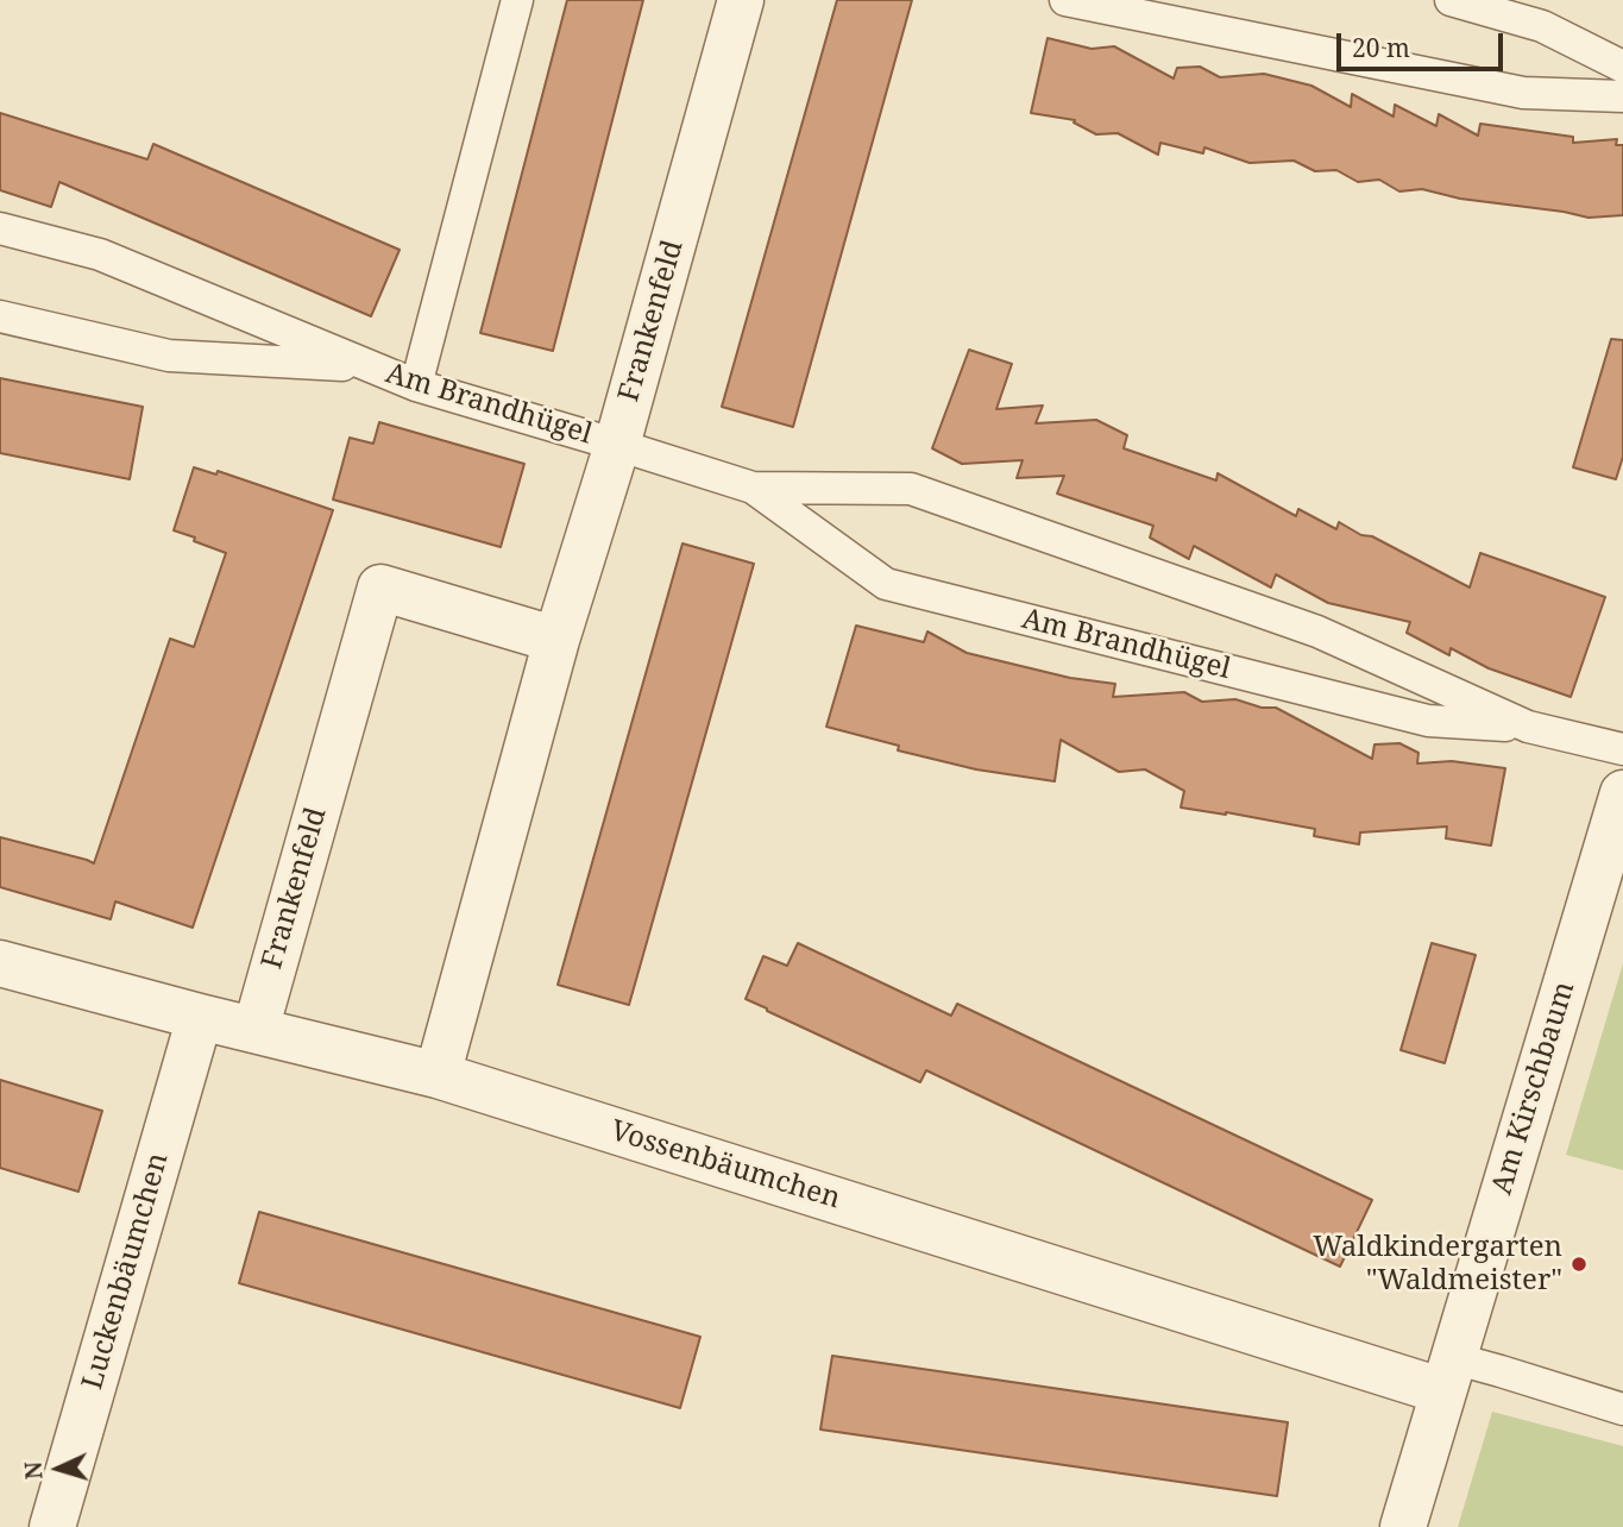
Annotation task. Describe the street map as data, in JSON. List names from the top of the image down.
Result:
{
  "streets": {
    "street": [
      "Frankenfeld",
      "Am Kirschbaum",
      "Vossenbäumchen",
      "Luckenbäumchen"
    ],
    "lane": ["Am Brandhügel"]
  },
  "crossings": [
    ["Frankenfeld", "Am Brandhügel"],
    ["Frankenfeld", "Vossenbäumchen"],
    ["Am Kirschbaum", "Vossenbäumchen"],
    ["Vossenbäumchen", "Luckenbäumchen"]
  ],
  "places": ["Waldkindergarten \"Waldmeister\""],
  "scale_bar": "20 m",
  "north": "left"
}
